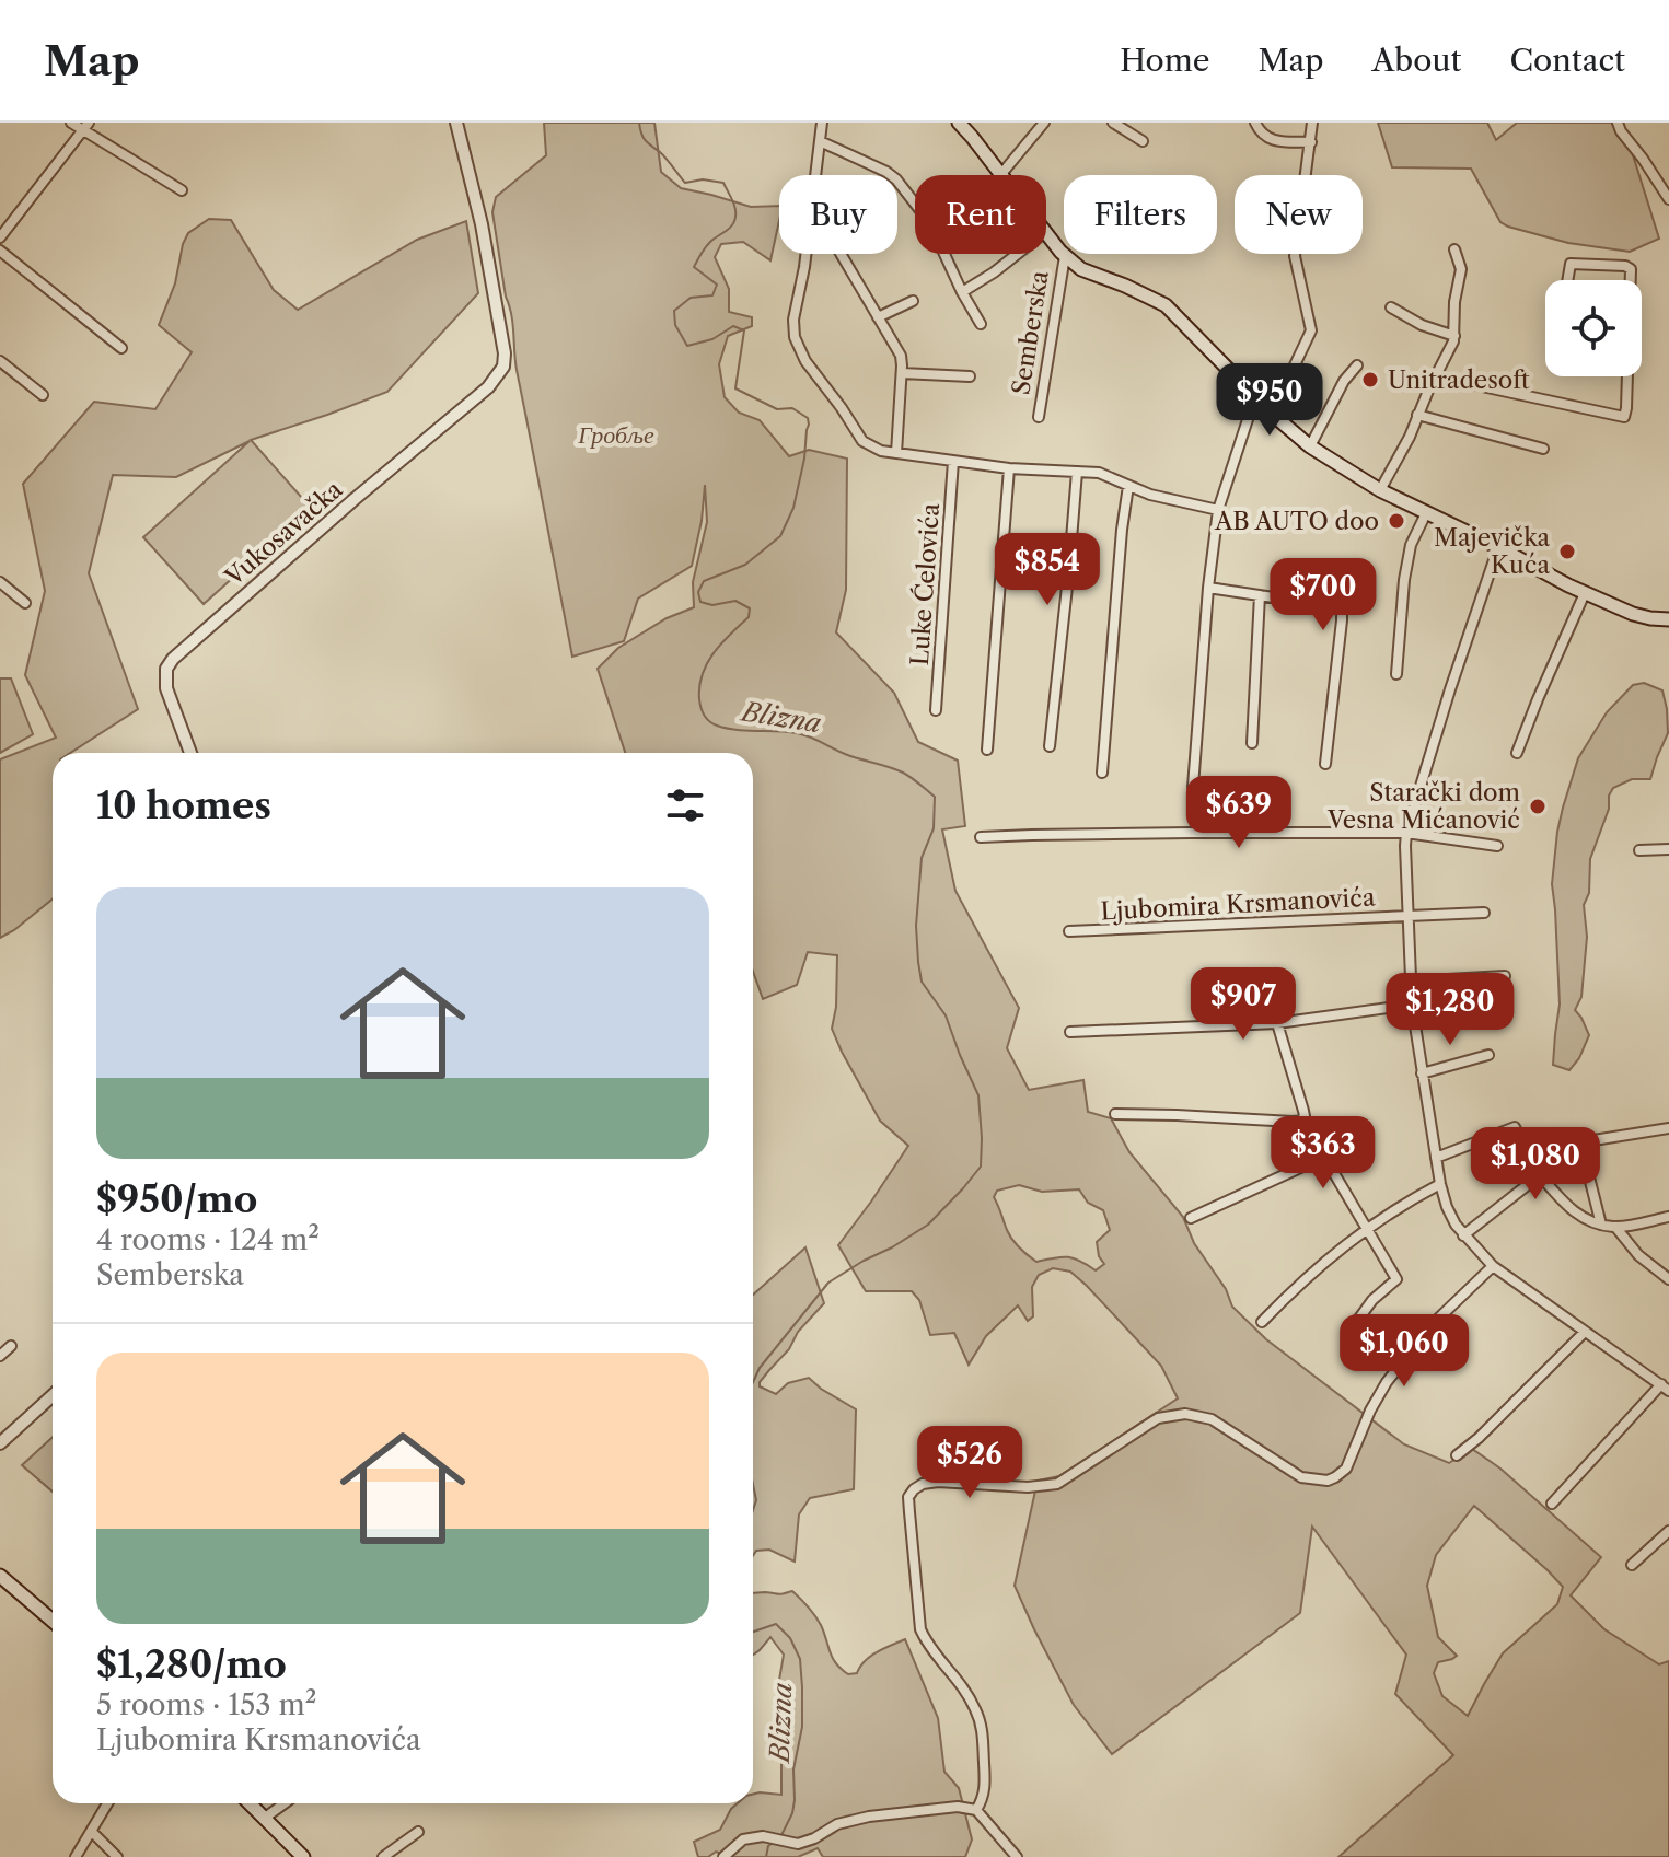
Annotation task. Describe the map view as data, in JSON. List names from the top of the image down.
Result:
{
  "streets": {
    "main road": ["Semberska"],
    "street": ["Vukosavačka", "Luke Ćelovića", "Ljubomira Krsmanovića"]
  },
  "crossings": [
    ["Semberska", "Ljubomira Krsmanovića"]
  ],
  "water": ["Blizna"],
  "parks": ["Гробље"],
  "places": [
    "Unitradesoft",
    "AB AUTO doo",
    "Majevička Kuća",
    "Starački dom Vesna Mićanović"
  ],
  "page": {
    "header": "Map",
    "nav": [
      "Home",
      "Map",
      "About",
      "Contact"
    ],
    "chip": [
      "Buy",
      "Rent",
      "Filters",
      "New"
    ],
    "price": [
      "$950",
      "$854",
      "$700",
      "$639",
      "$907",
      "$1,280",
      "$363",
      "$1,080",
      "$1,060",
      "$526"
    ],
    "heading": "10 homes",
    "list": [
      {
        "name": "$950/mo",
        "note": "4 rooms · 124 m² · Semberska"
      },
      {
        "name": "$1,280/mo",
        "note": "5 rooms · 153 m² · Ljubomira Krsmanovića"
      }
    ]
  }
}
